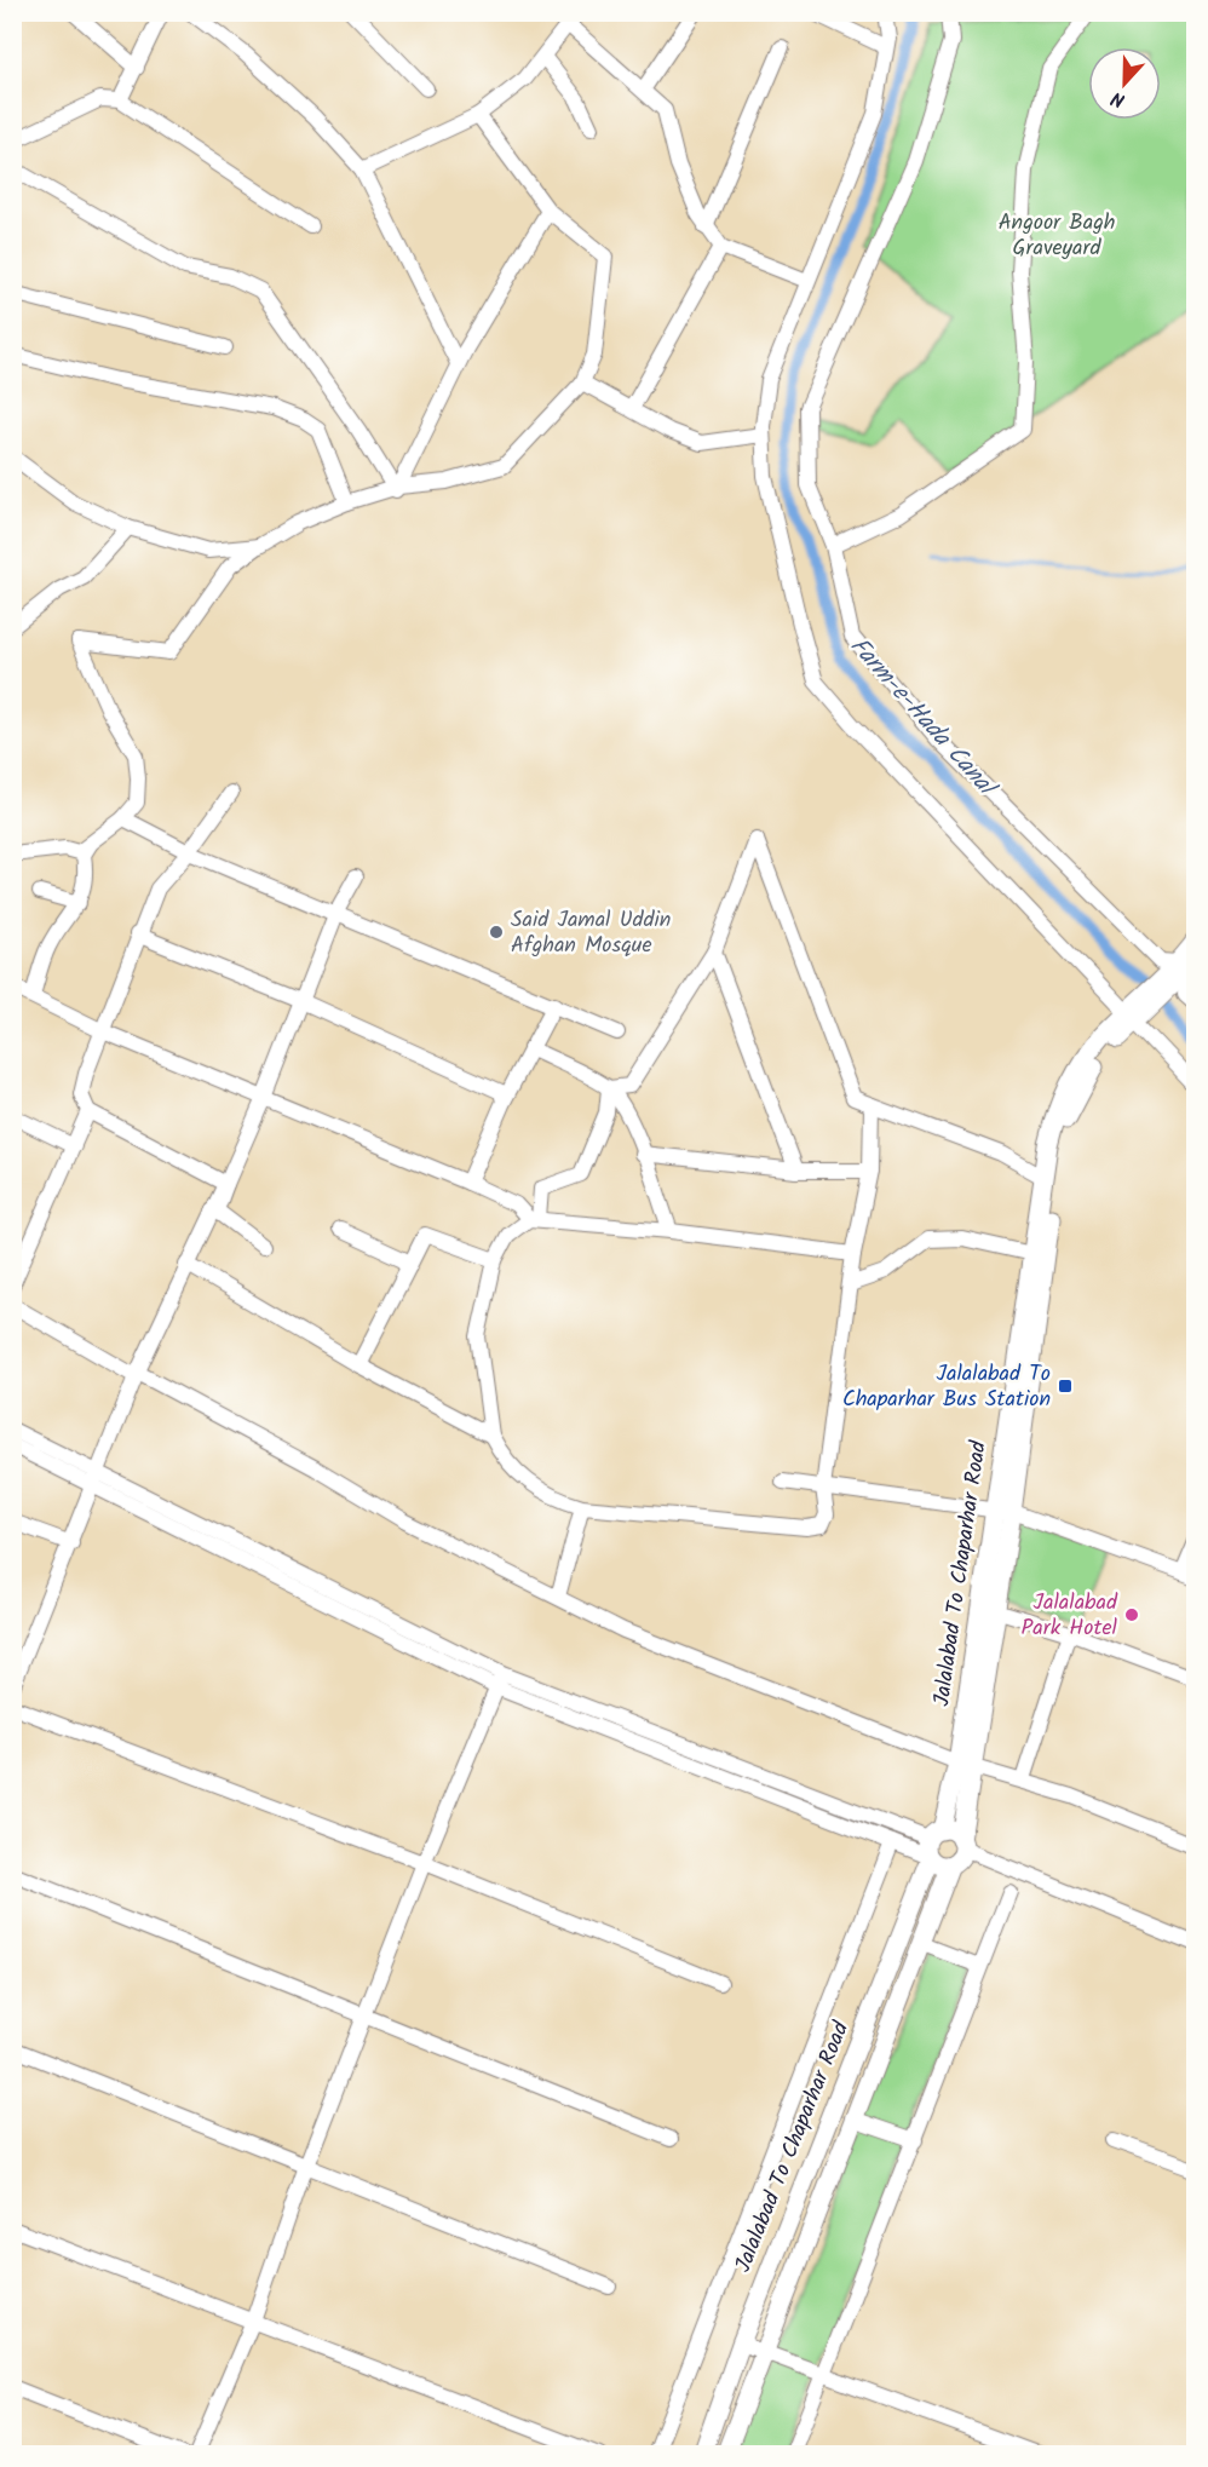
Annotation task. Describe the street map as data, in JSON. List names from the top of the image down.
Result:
{
  "streets": {
    "main road": ["Jalalabad To Chaparhar Road"]
  },
  "water": ["Farm-e-Hada Canal"],
  "parks": ["Angoor Bagh Graveyard"],
  "places": {
    "other": ["Said Jamal Uddin Afghan Mosque", "Jalalabad Park Hotel"],
    "transit": ["Jalalabad To Chaparhar Bus Station"]
  },
  "north": "bottom"
}
